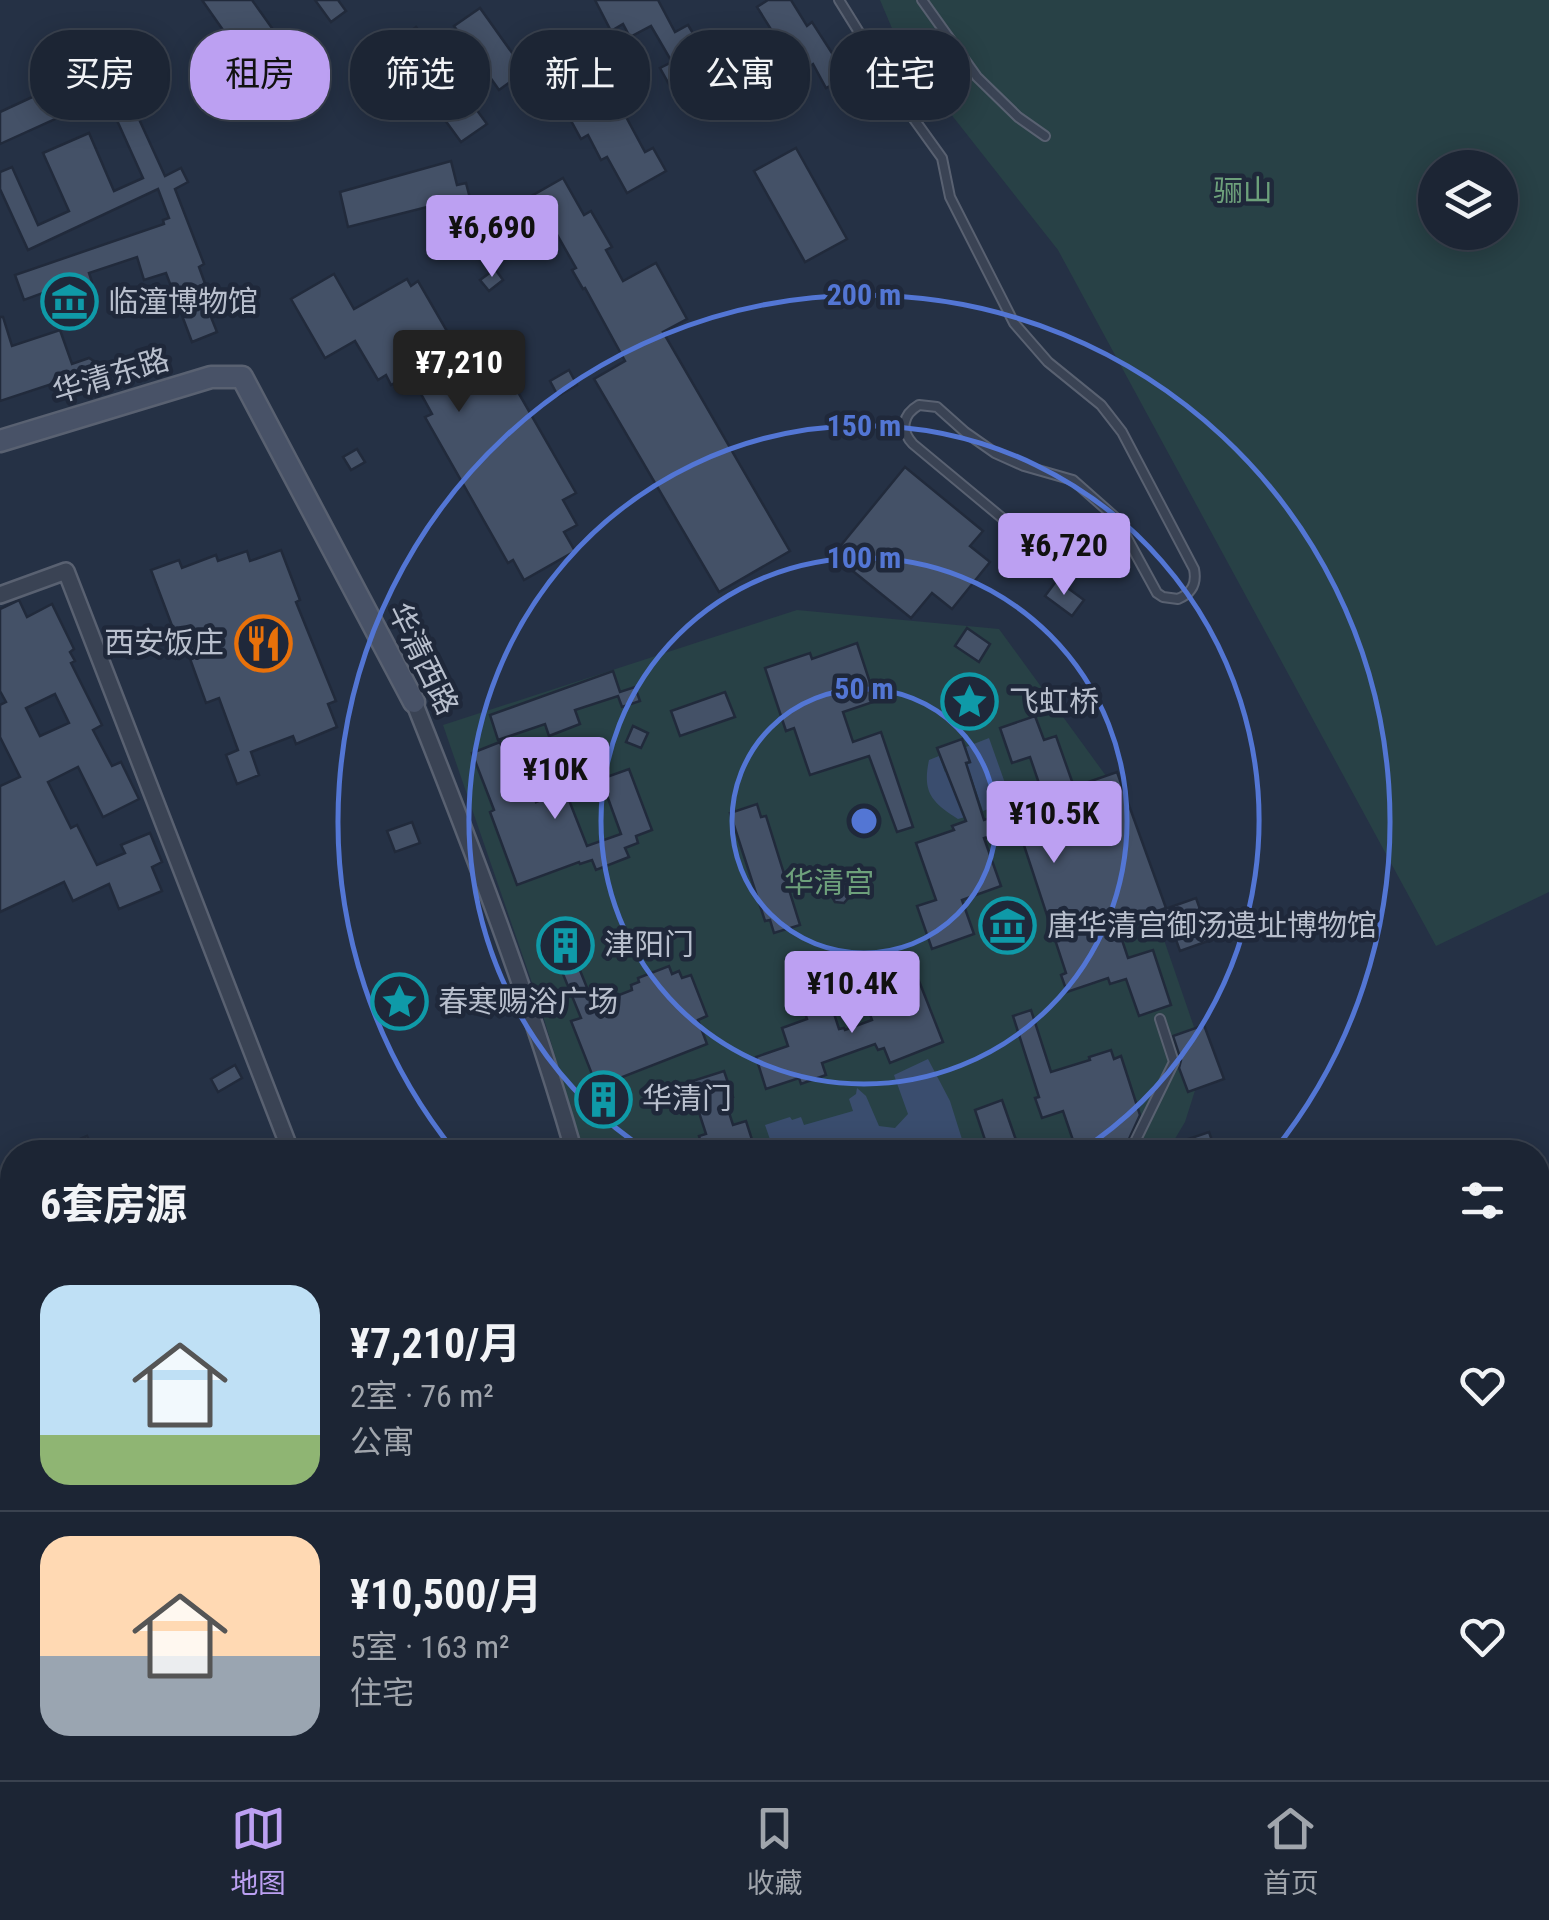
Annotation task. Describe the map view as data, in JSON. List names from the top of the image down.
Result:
{
  "streets": {
    "street": ["华清东路", "华清西路"]
  },
  "crossings": [
    ["华清东路", "华清西路"]
  ],
  "parks": ["骊山", "华清宫"],
  "places": {
    "museum": ["临潼博物馆", "唐华清宫御汤遗址博物馆"],
    "restaurant": ["西安饭庄"],
    "place": ["飞虹桥", "春寒赐浴广场"],
    "building": ["津阳门", "华清门"]
  },
  "page": {
    "chip": [
      "买房",
      "租房",
      "筛选",
      "新上",
      "公寓",
      "住宅"
    ],
    "price": [
      "¥6,690",
      "¥7,210",
      "¥6,720",
      "¥10K",
      "¥10.5K",
      "¥10.4K"
    ],
    "heading": "6套房源",
    "list": [
      {
        "name": "¥7,210/月",
        "note": "2室 · 76 m² · 公寓"
      },
      {
        "name": "¥10,500/月",
        "note": "5室 · 163 m² · 住宅"
      }
    ],
    "tabs": ["地图", "收藏", "首页"]
  },
  "rings": [
    "200 m",
    "150 m",
    "100 m",
    "50 m"
  ]
}
